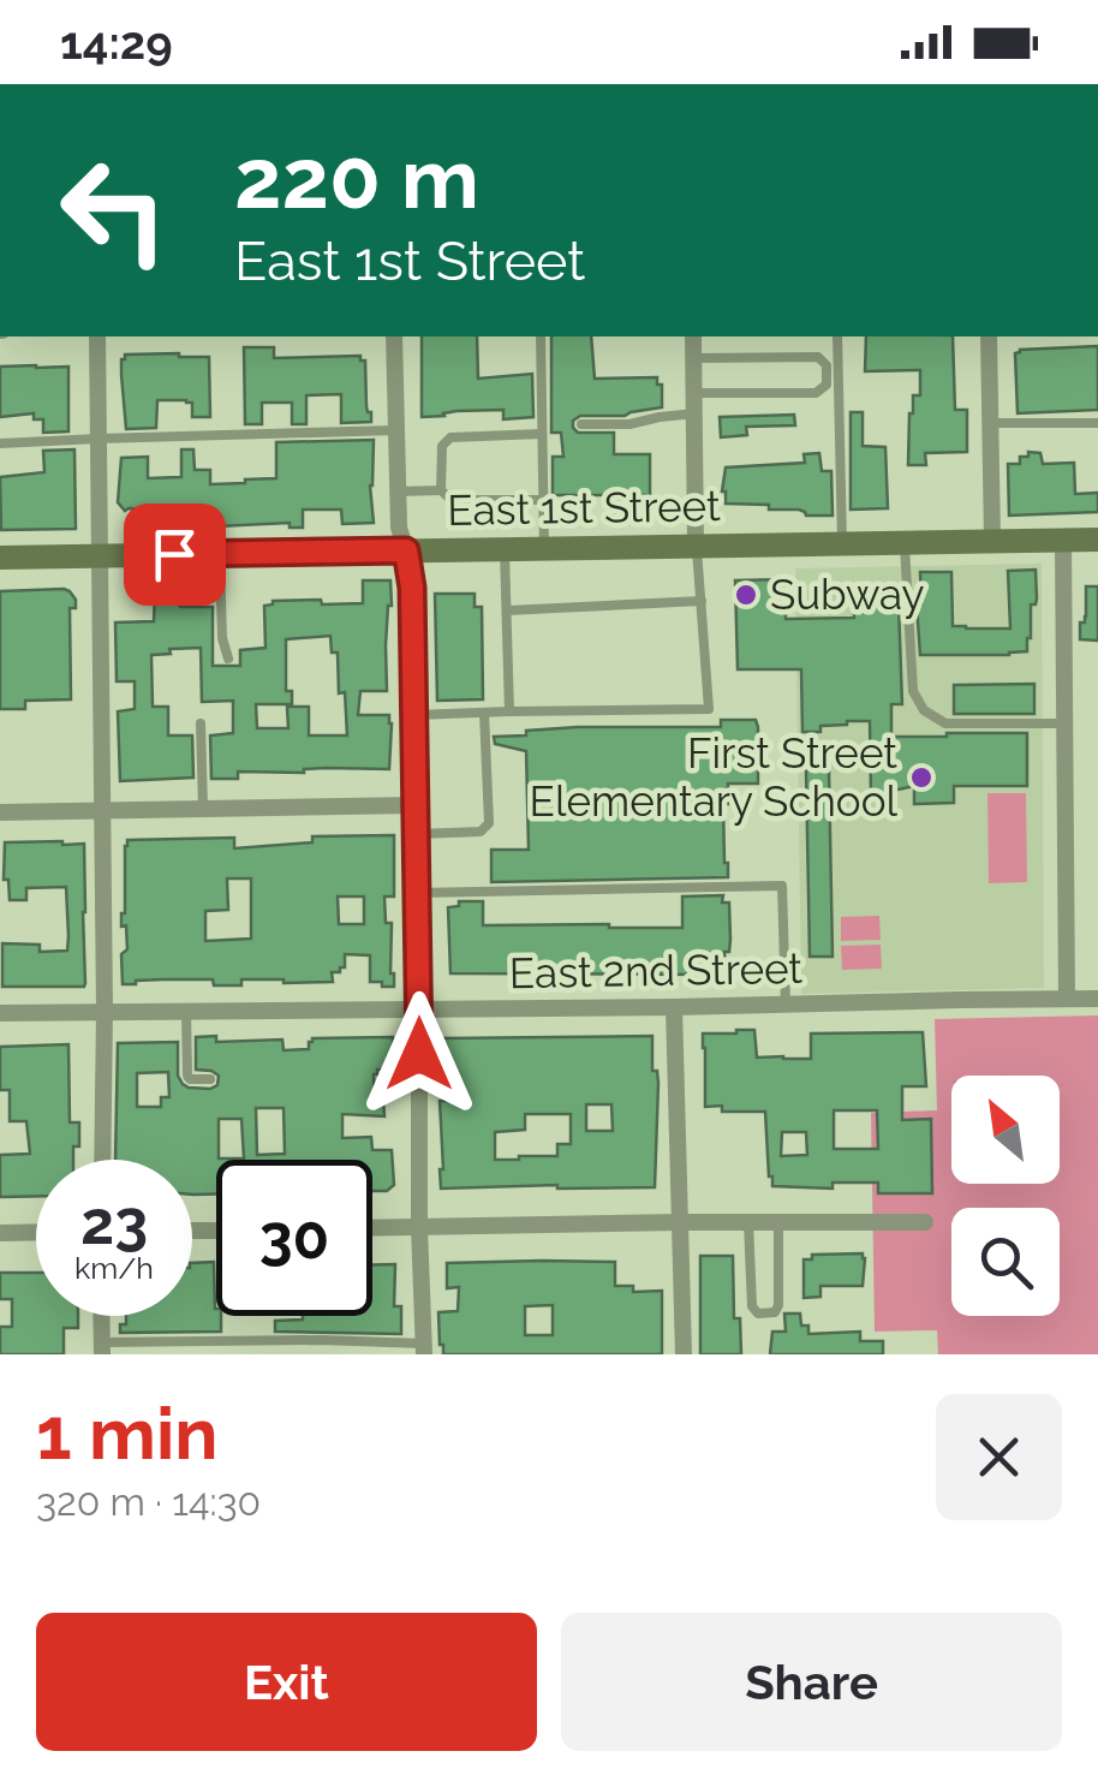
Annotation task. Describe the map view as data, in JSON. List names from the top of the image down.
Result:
{
  "streets": {
    "street": ["East 1st Street", "East 2nd Street"]
  },
  "places": ["Subway", "First Street Elementary School"],
  "north": "top left",
  "page": {
    "status": "14:29",
    "turn": ["220 m", "East 1st Street"],
    "speed": "23 km/h",
    "limit": "30",
    "heading": ["1 min", "320 m · 14:30"],
    "buttons": ["Exit", "Share"]
  }
}
